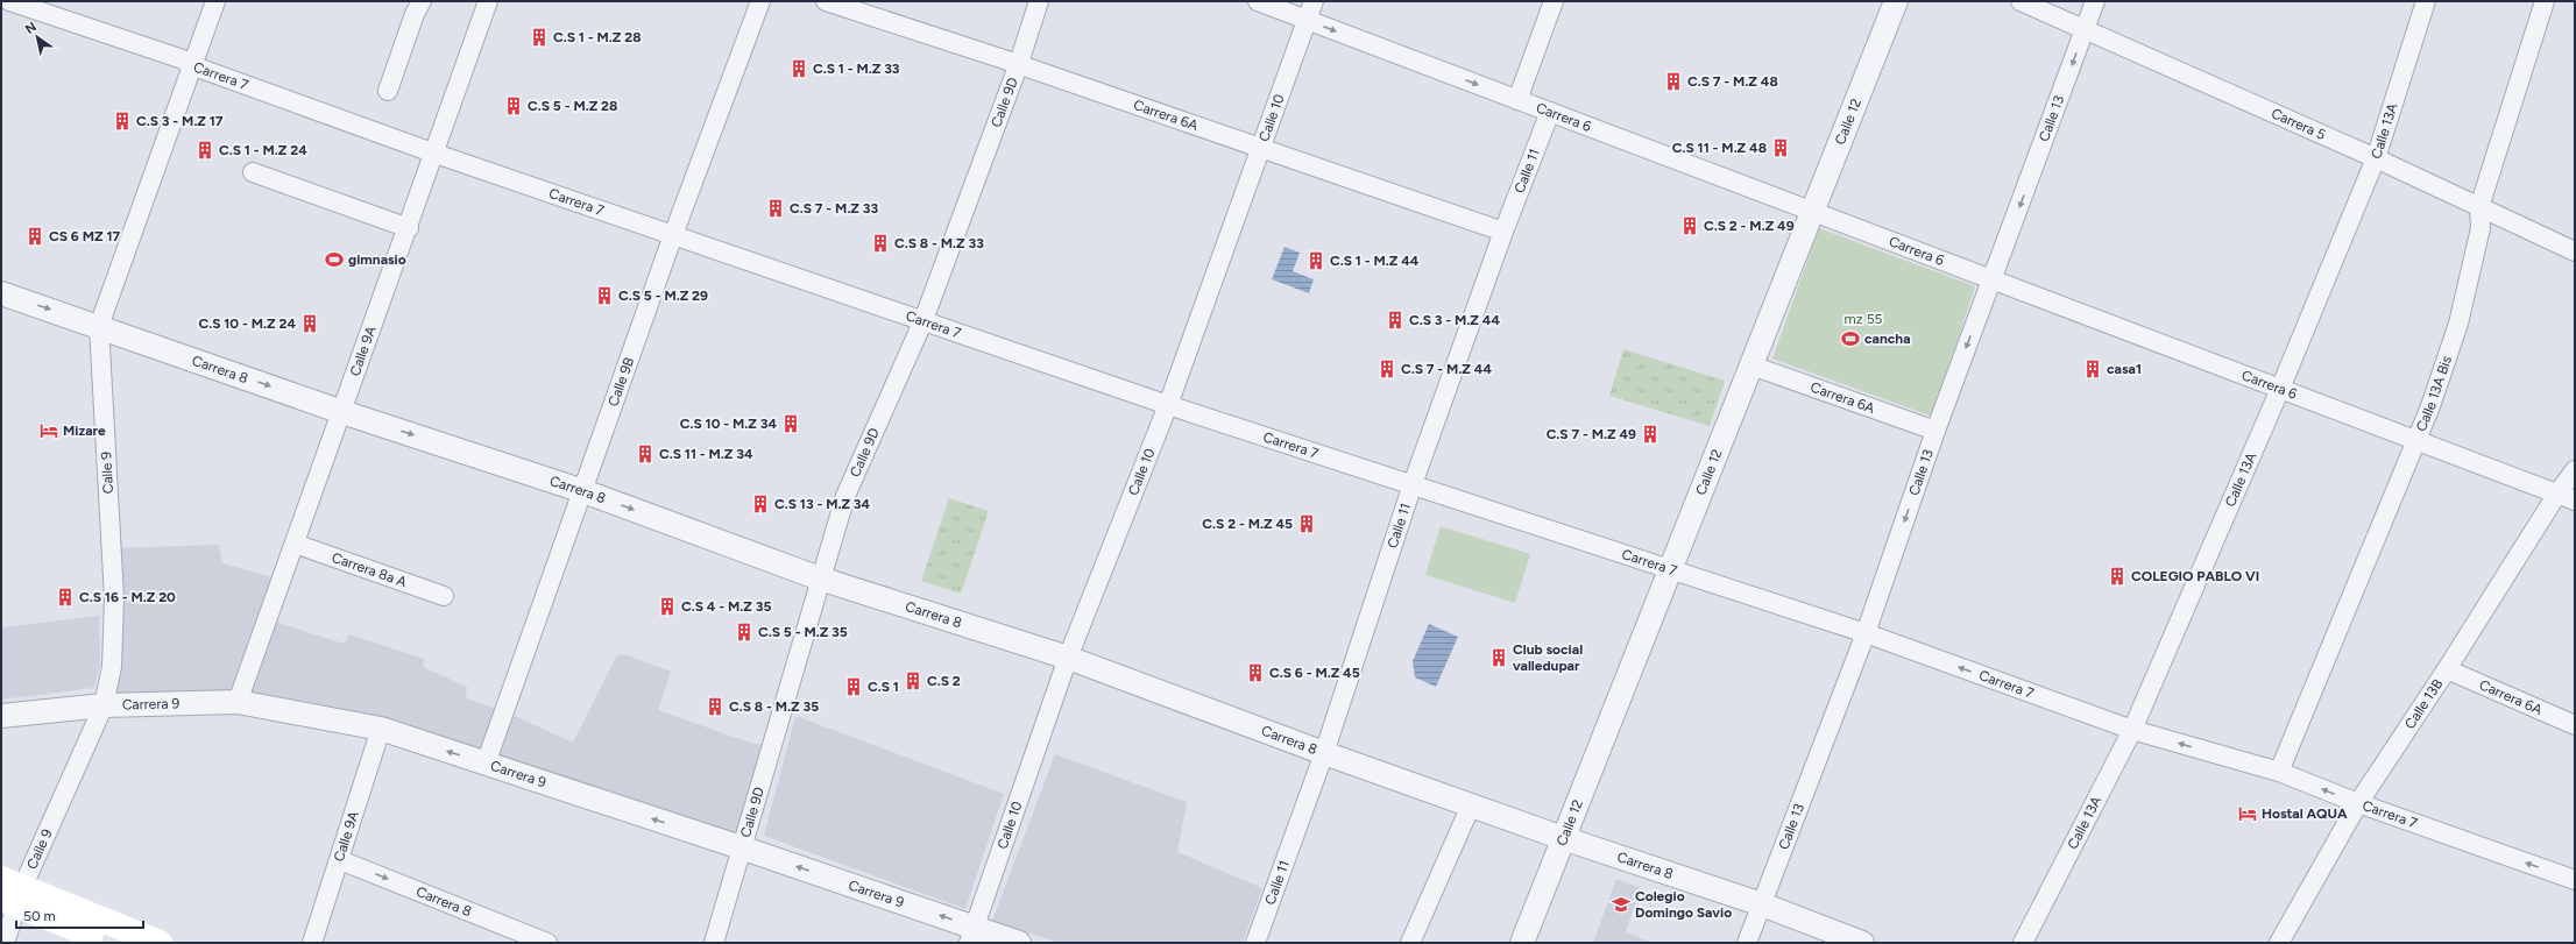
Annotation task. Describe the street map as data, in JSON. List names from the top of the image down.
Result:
{
  "streets": {
    "street": [
      "Carrera 7",
      "Calle 9D",
      "Carrera 6A",
      "Calle 10",
      "Carrera 6",
      "Calle 13",
      "Calle 12",
      "Carrera 5",
      "Calle 13A",
      "Calle 11",
      "Calle 9A",
      "Carrera 8",
      "Calle 9B",
      "Calle 13A Bis",
      "Calle 9",
      "Carrera 8a A",
      "Carrera 9",
      "Calle 13B"
    ]
  },
  "crossings": [
    ["Carrera 7", "Calle 9D"],
    ["Carrera 7", "Calle 10"],
    ["Carrera 7", "Calle 13"],
    ["Carrera 7", "Calle 12"],
    ["Carrera 7", "Calle 13A"],
    ["Carrera 7", "Calle 11"],
    ["Carrera 7", "Calle 9A"],
    ["Carrera 7", "Calle 9B"],
    ["Carrera 7", "Calle 13A Bis"],
    ["Carrera 7", "Calle 9"],
    ["Carrera 7", "Calle 13B"],
    ["Calle 9D", "Carrera 6A"],
    ["Calle 9D", "Carrera 8"],
    ["Calle 9D", "Carrera 9"],
    ["Carrera 6A", "Calle 10"],
    ["Carrera 6A", "Calle 13"],
    ["Carrera 6A", "Calle 12"],
    ["Carrera 6A", "Calle 11"],
    ["Carrera 6A", "Calle 13B"],
    ["Calle 10", "Carrera 6"],
    ["Calle 10", "Carrera 8"],
    ["Calle 10", "Carrera 9"],
    ["Carrera 6", "Calle 13"],
    ["Carrera 6", "Calle 12"],
    ["Carrera 6", "Calle 13A"],
    ["Carrera 6", "Calle 11"],
    ["Carrera 6", "Calle 13A Bis"],
    ["Carrera 6", "Calle 13B"],
    ["Calle 13", "Carrera 5"],
    ["Calle 13", "Carrera 8"],
    ["Calle 12", "Carrera 8"],
    ["Carrera 5", "Calle 13A"],
    ["Carrera 5", "Calle 13A Bis"],
    ["Calle 11", "Carrera 8"],
    ["Calle 9A", "Carrera 8"],
    ["Calle 9A", "Carrera 8a A"],
    ["Calle 9A", "Carrera 9"],
    ["Carrera 8", "Calle 9B"],
    ["Carrera 8", "Calle 9"],
    ["Calle 9B", "Carrera 9"],
    ["Calle 9", "Carrera 9"]
  ],
  "one_way": ["Calle 13", "Carrera 8", "Carrera 9"],
  "parks": ["mz 55"],
  "places": {
    "building": [
      "C.S 1 - M.Z 28",
      "C.S 1 - M.Z 33",
      "C.S 7 - M.Z 48",
      "C.S 5 - M.Z 28",
      "C.S 3 - M.Z 17",
      "C.S 11 - M.Z 48",
      "C.S 1 - M.Z 24",
      "C.S 7 - M.Z 33",
      "C.S 2 - M.Z 49",
      "CS 6 MZ 17",
      "C.S 8 - M.Z 33",
      "C.S 1 - M.Z 44",
      "C.S 5 - M.Z 29",
      "C.S 3 - M.Z 44",
      "C.S 10 - M.Z 24",
      "C.S 7 - M.Z 44",
      "casa1",
      "C.S 10 - M.Z 34",
      "C.S 7 - M.Z 49",
      "C.S 11 - M.Z 34",
      "C.S 13 - M.Z 34",
      "C.S 2 - M.Z 45",
      "COLEGIO PABLO VI",
      "C.S 16 - M.Z 20",
      "C.S 4 - M.Z 35",
      "C.S 5 - M.Z 35",
      "Club social valledupar",
      "C.S 6 - M.Z 45",
      "C.S 2",
      "C.S 1",
      "C.S 8 - M.Z 35"
    ],
    "sports": ["gimnasio", "cancha"],
    "hotel": ["Mizare", "Hostal AQUA"],
    "school or university": ["Colegio Domingo Savio"]
  },
  "scale_bar": "50 m",
  "north": "top left"
}
